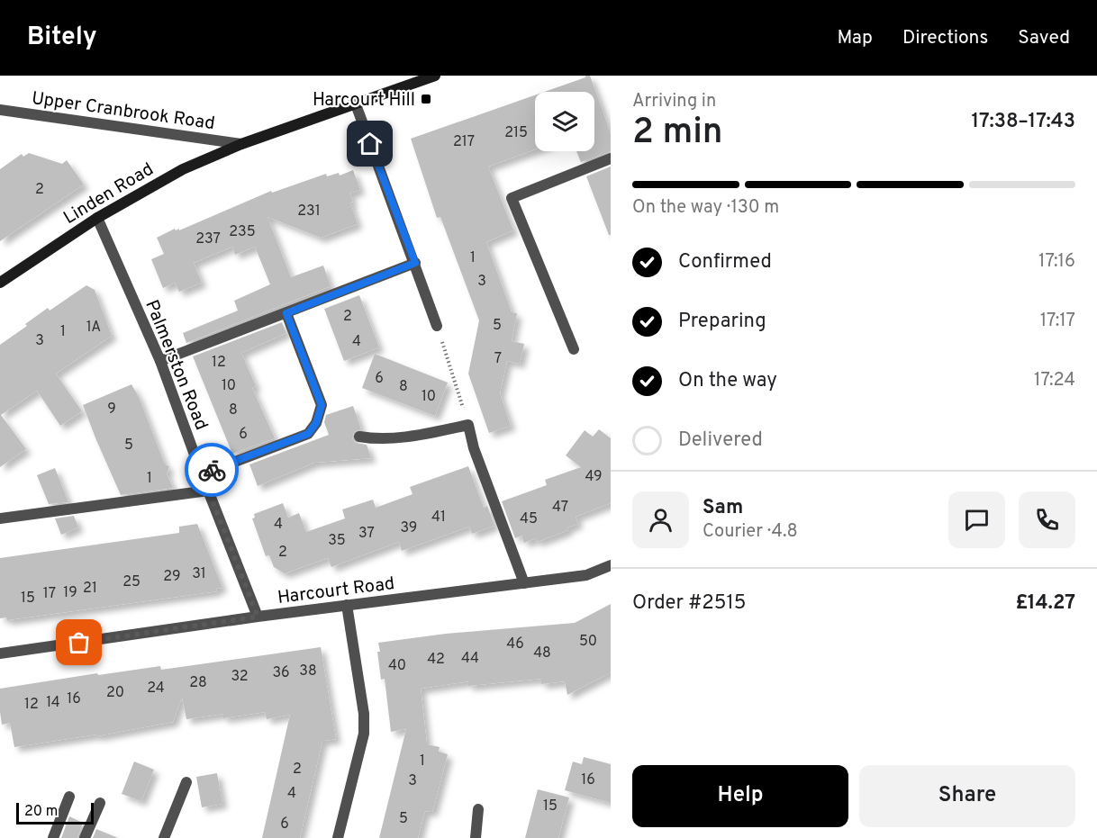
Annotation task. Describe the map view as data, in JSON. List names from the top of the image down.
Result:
{
  "streets": {
    "main road": ["Linden Road"],
    "street": ["Upper Cranbrook Road", "Palmerston Road", "Harcourt Road"]
  },
  "crossings": [
    ["Upper Cranbrook Road", "Linden Road"],
    ["Linden Road", "Palmerston Road"],
    ["Palmerston Road", "Harcourt Road"]
  ],
  "places": {
    "transit": ["Harcourt Hill"]
  },
  "house_numbers": [
    "215",
    "217",
    "2",
    "231",
    "235",
    "237",
    "1",
    "3",
    "2",
    "5",
    "1A",
    "1",
    "3",
    "4",
    "7",
    "12",
    "6",
    "10",
    "8",
    "10",
    "9",
    "8",
    "6",
    "5",
    "49",
    "1",
    "47",
    "41",
    "45",
    "4",
    "39",
    "37",
    "35",
    "2",
    "31",
    "29",
    "25",
    "21",
    "19",
    "17",
    "15",
    "50",
    "46",
    "48",
    "44",
    "42",
    "40",
    "38",
    "36",
    "32",
    "28",
    "24",
    "20",
    "16",
    "14",
    "12",
    "1",
    "2",
    "16",
    "3",
    "4",
    "15",
    "5",
    "6"
  ],
  "scale_bar": "20 m",
  "page": {
    "header": "Bitely",
    "nav": ["Map", "Directions", "Saved"],
    "heading": ["2 min", "Arriving in", "17:38–17:43"],
    "panel": [
      "Sam",
      "Courier · 4.8",
      "Order #2515",
      "£14.27"
    ],
    "bar": "On the way · 130 m",
    "list": [
      ["Confirmed", "17:16"],
      ["Preparing", "17:17"],
      ["On the way", "17:24"],
      "Delivered"
    ],
    "buttons": ["Help", "Share"],
    "scale": "20 m"
  }
}
